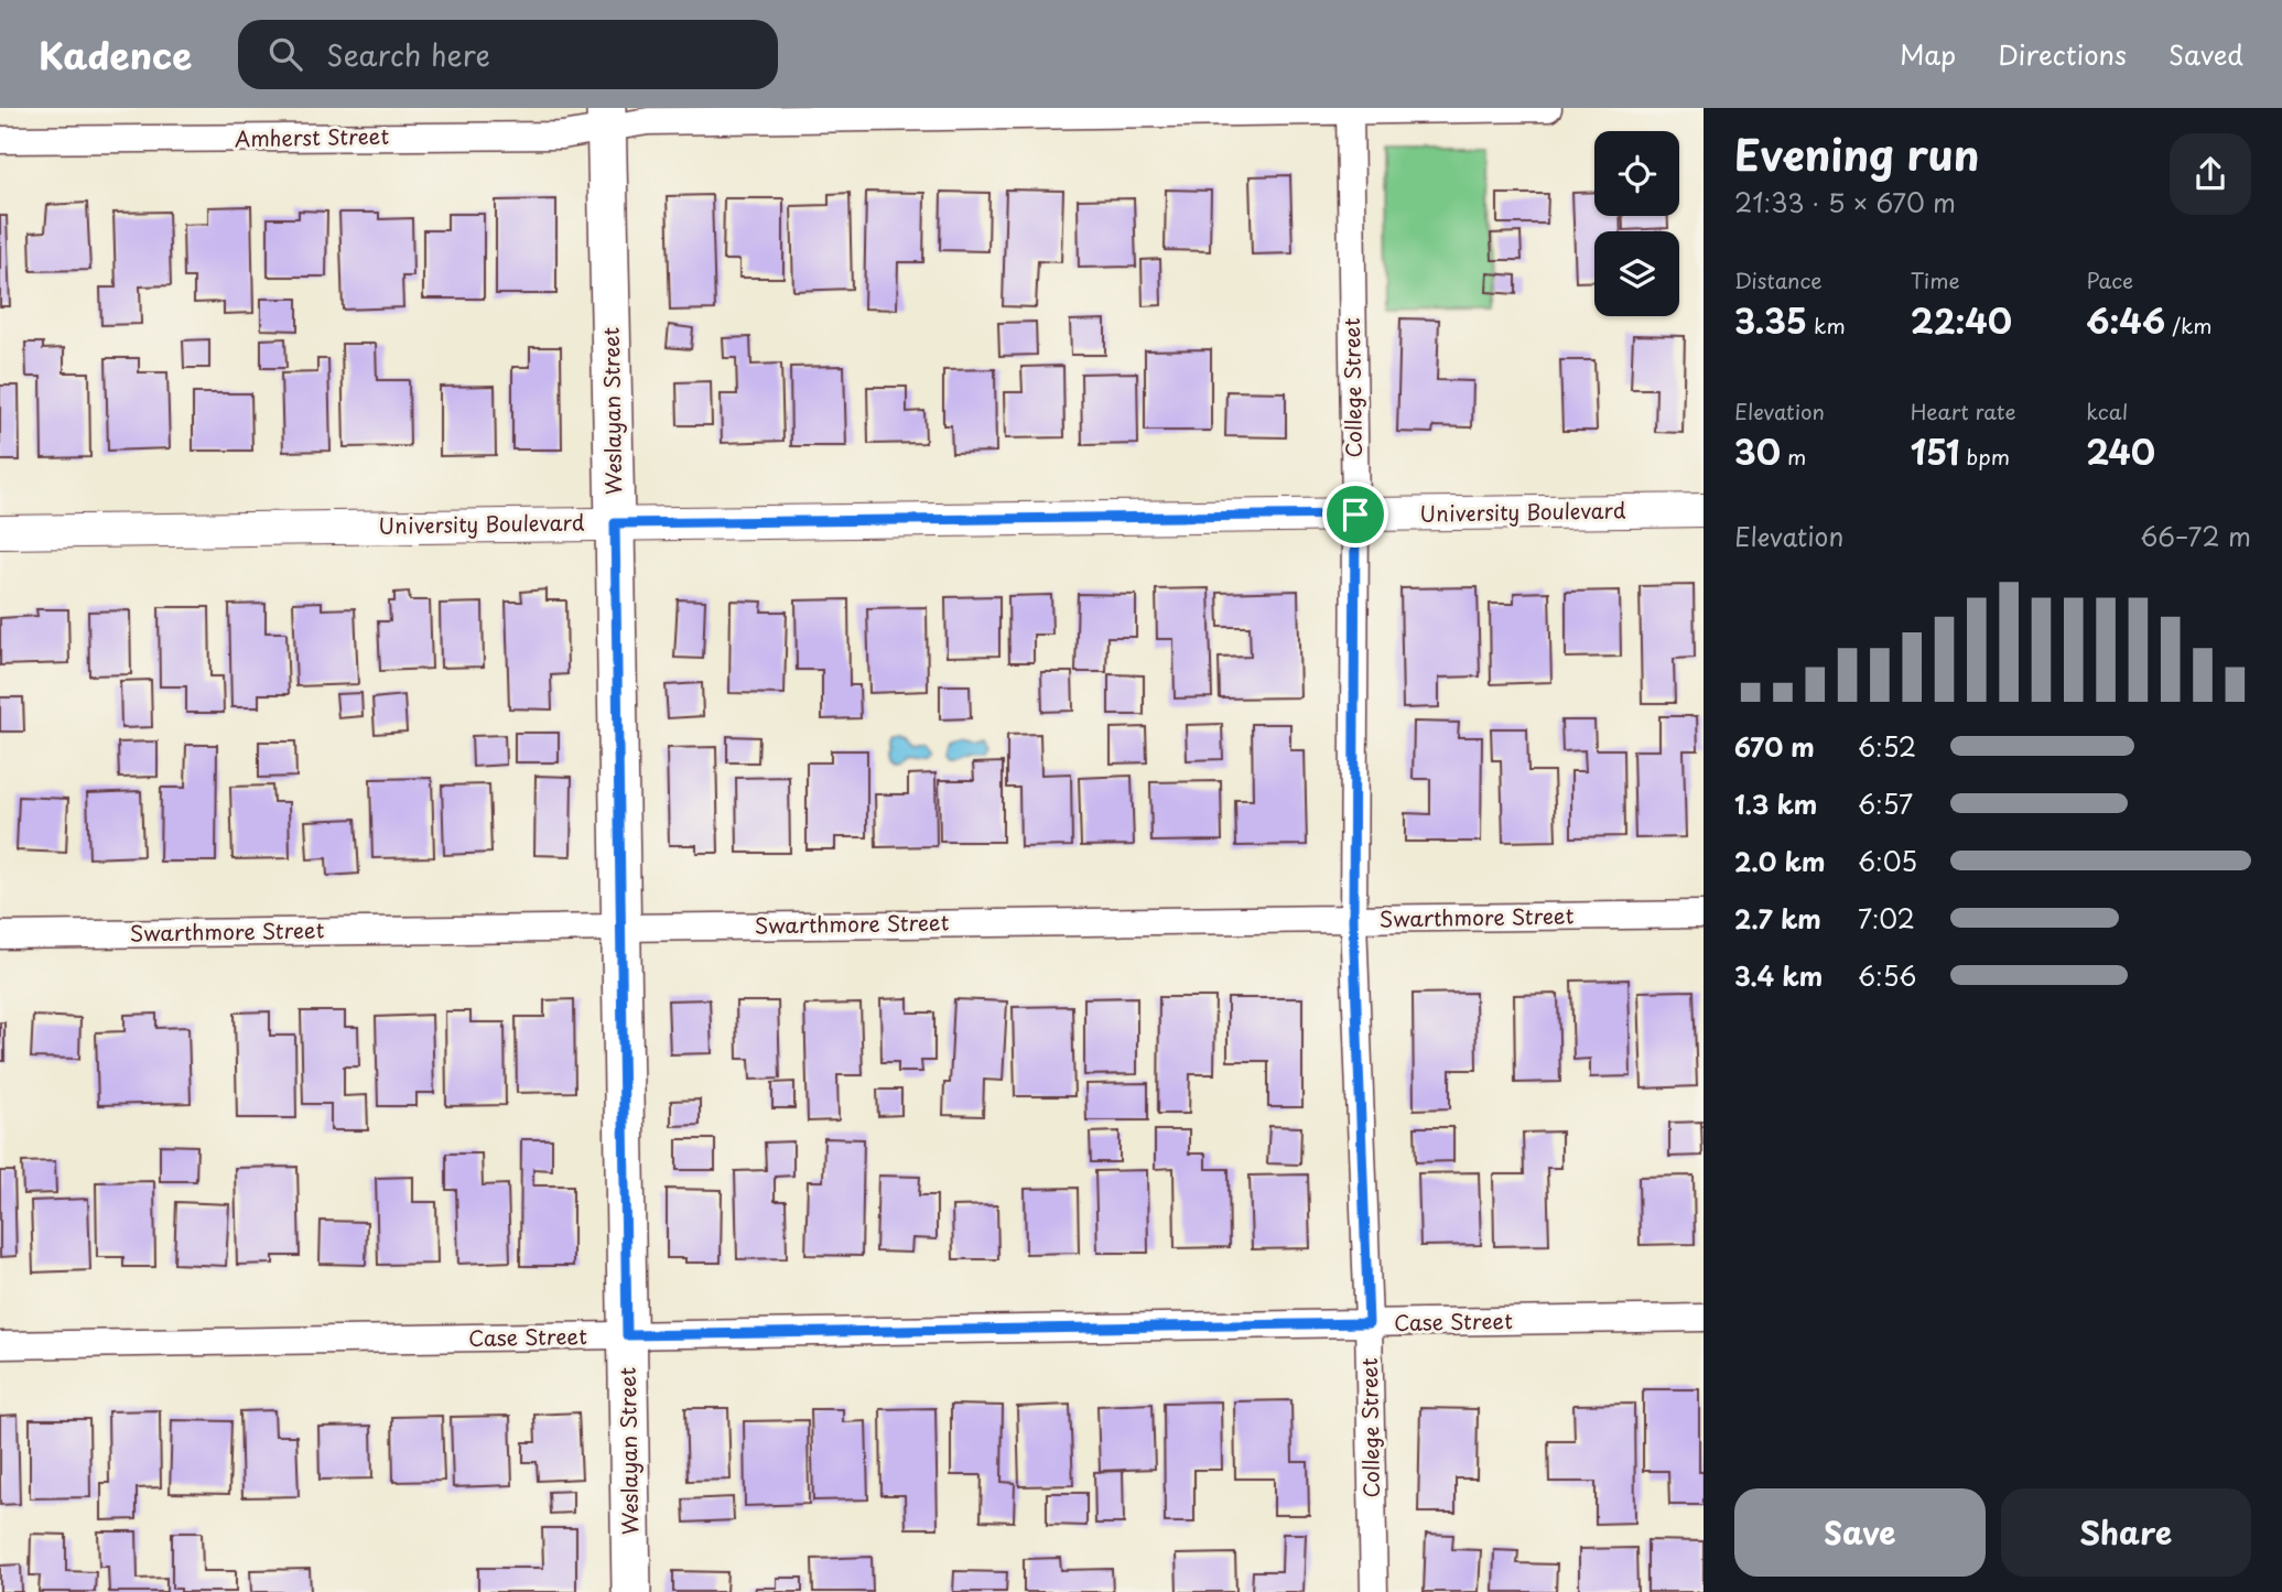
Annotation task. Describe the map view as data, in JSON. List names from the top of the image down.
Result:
{
  "streets": {
    "main road": ["Weslayan Street"],
    "street": [
      "Amherst Street",
      "College Street",
      "University Boulevard",
      "Swarthmore Street",
      "Case Street"
    ]
  },
  "crossings": [
    ["Amherst Street", "College Street"],
    ["Amherst Street", "Weslayan Street"],
    ["College Street", "University Boulevard"],
    ["College Street", "Swarthmore Street"],
    ["College Street", "Case Street"],
    ["Weslayan Street", "University Boulevard"],
    ["Weslayan Street", "Swarthmore Street"],
    ["Weslayan Street", "Case Street"]
  ],
  "page": {
    "header": "Kadence",
    "search": "Search here",
    "nav": ["Map", "Directions", "Saved"],
    "heading": ["Evening run", "21:33 · 5 × 670 m"],
    "stats": [
      ["Distance", "3.35 km"],
      ["Time", "22:40"],
      ["Pace", "6:46 /km"],
      ["Elevation", "30 m"],
      ["Heart rate", "151 bpm"],
      ["kcal", "240"]
    ],
    "chart": ["Elevation", "66–72 m"],
    "list": [
      {
        "name": "670 m",
        "note": "6:52"
      },
      {
        "name": "1.3 km",
        "note": "6:57"
      },
      {
        "name": "2.0 km",
        "note": "6:05"
      },
      {
        "name": "2.7 km",
        "note": "7:02"
      },
      {
        "name": "3.4 km",
        "note": "6:56"
      }
    ],
    "buttons": ["Save", "Share"]
  }
}
